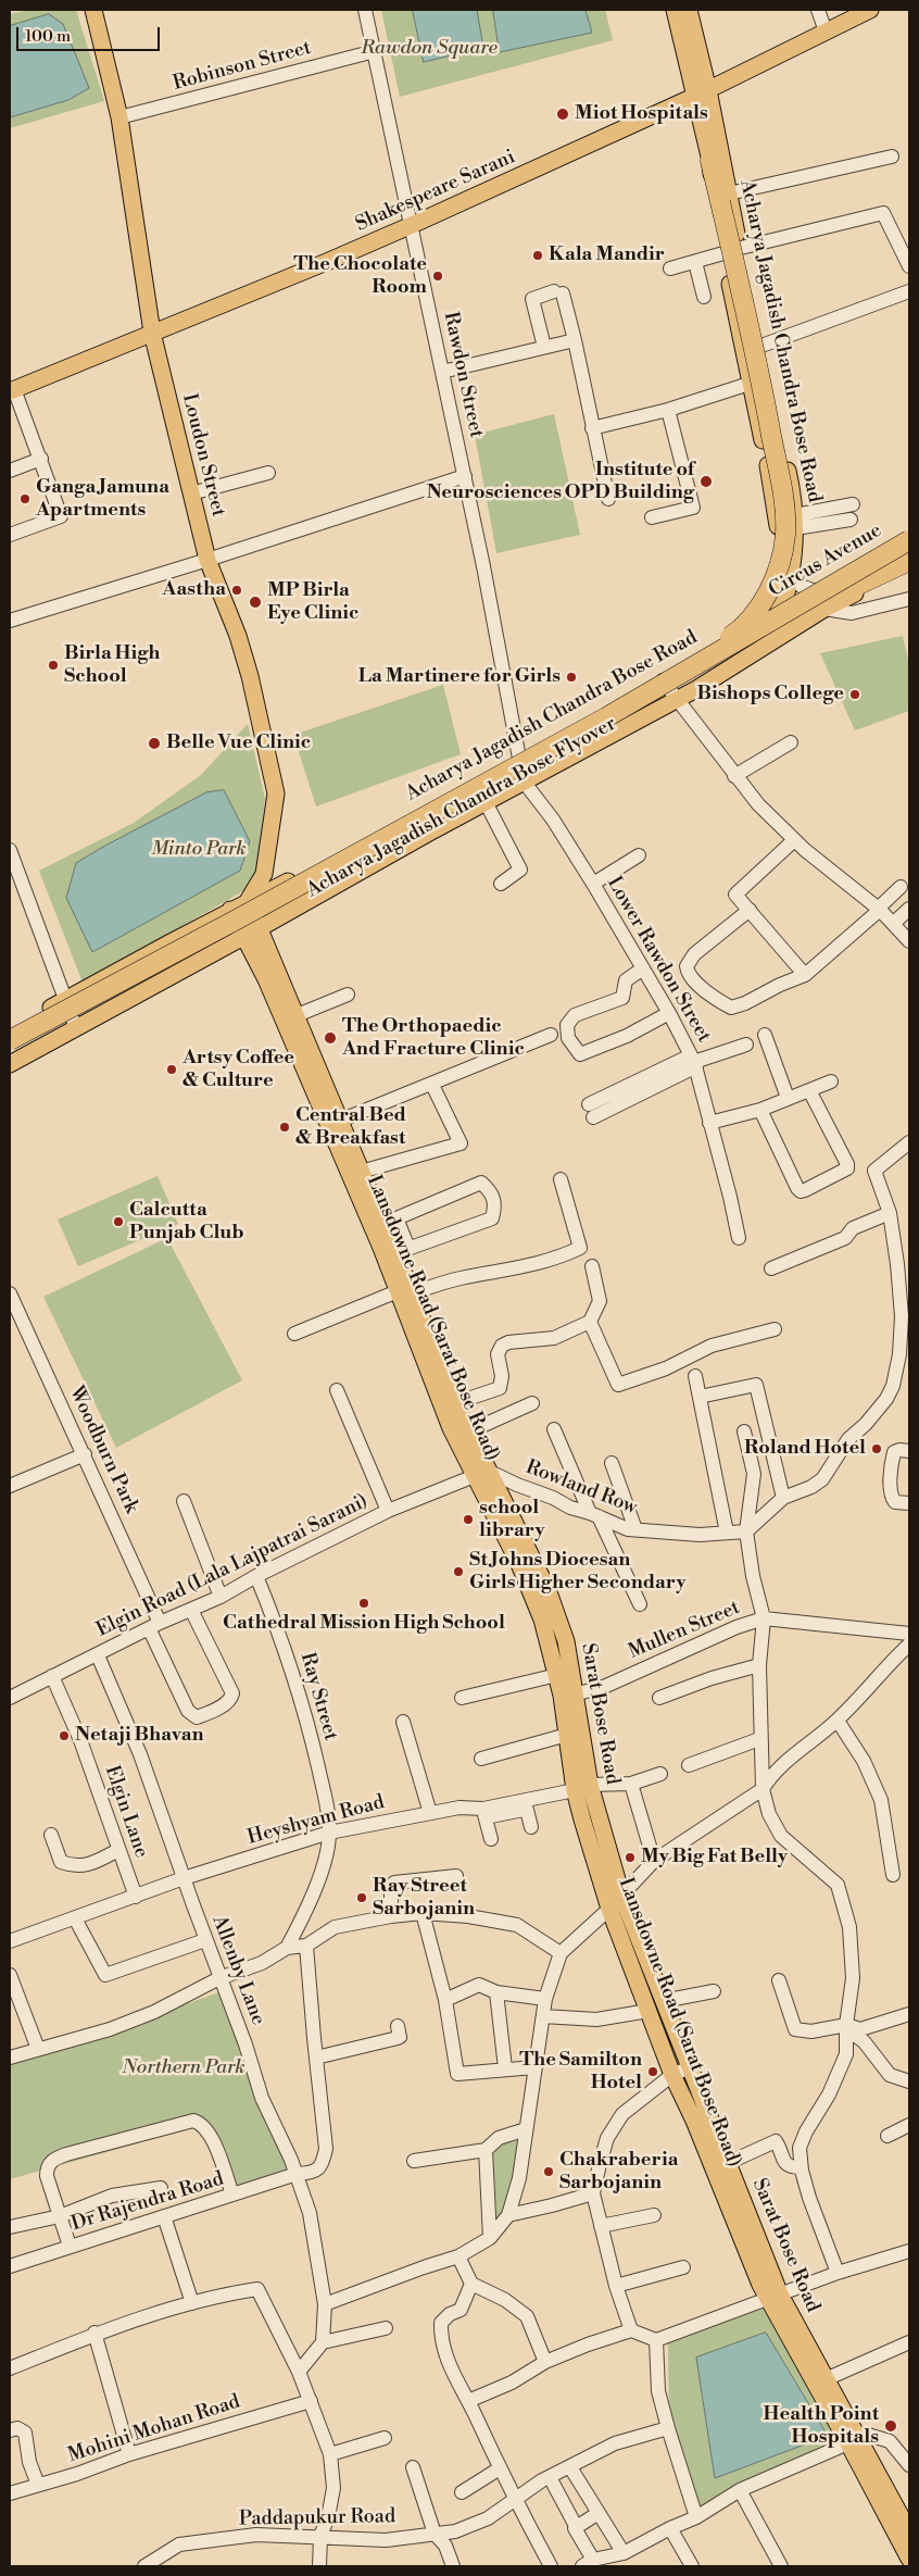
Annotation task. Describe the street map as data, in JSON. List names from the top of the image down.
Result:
{
  "streets": {
    "highway": ["Acharya Jagadish Chandra Bose Flyover"],
    "main road": [
      "Shakespeare Sarani",
      "Acharya Jagadish Chandra Bose Road",
      "Loudon Street",
      "Circus Avenue",
      "Lansdowne Road (Sarat Bose Road)",
      "Sarat Bose Road"
    ],
    "street": [
      "Robinson Street",
      "Rawdon Street",
      "Lower Rawdon Street",
      "Woodburn Park",
      "Rowland Row",
      "Elgin Road (Lala Lajpatrai Sarani)",
      "Mullen Street",
      "Ray Street",
      "Elgin Lane",
      "Heyshyam Road",
      "Allenby Lane",
      "Dr Rajendra Road",
      "Mohini Mohan Road",
      "Paddapukur Road"
    ]
  },
  "crossings": [
    ["Robinson Street", "Rawdon Street"],
    ["Robinson Street", "Loudon Street"],
    ["Shakespeare Sarani", "Acharya Jagadish Chandra Bose Road"],
    ["Shakespeare Sarani", "Rawdon Street"],
    ["Shakespeare Sarani", "Loudon Street"],
    ["Acharya Jagadish Chandra Bose Road", "Rawdon Street"],
    ["Acharya Jagadish Chandra Bose Road", "Loudon Street"],
    ["Acharya Jagadish Chandra Bose Road", "Circus Avenue"],
    ["Acharya Jagadish Chandra Bose Road", "Lansdowne Road (Sarat Bose Road)"],
    ["Acharya Jagadish Chandra Bose Road", "Sarat Bose Road"],
    ["Rawdon Street", "Lower Rawdon Street"],
    ["Loudon Street", "Sarat Bose Road"],
    ["Lansdowne Road (Sarat Bose Road)", "Rowland Row"],
    ["Lansdowne Road (Sarat Bose Road)", "Elgin Road (Lala Lajpatrai Sarani)"],
    ["Lansdowne Road (Sarat Bose Road)", "Sarat Bose Road"],
    ["Lansdowne Road (Sarat Bose Road)", "Heyshyam Road"],
    ["Woodburn Park", "Elgin Road (Lala Lajpatrai Sarani)"],
    ["Rowland Row", "Elgin Road (Lala Lajpatrai Sarani)"],
    ["Rowland Row", "Sarat Bose Road"],
    ["Elgin Road (Lala Lajpatrai Sarani)", "Ray Street"],
    ["Elgin Road (Lala Lajpatrai Sarani)", "Sarat Bose Road"],
    ["Elgin Road (Lala Lajpatrai Sarani)", "Elgin Lane"],
    ["Elgin Road (Lala Lajpatrai Sarani)", "Allenby Lane"],
    ["Mullen Street", "Sarat Bose Road"],
    ["Ray Street", "Heyshyam Road"],
    ["Sarat Bose Road", "Heyshyam Road"],
    ["Elgin Lane", "Heyshyam Road"],
    ["Heyshyam Road", "Allenby Lane"],
    ["Allenby Lane", "Dr Rajendra Road"]
  ],
  "parks": ["Rawdon Square", "Minto Park", "Northern Park"],
  "places": [
    "Miot Hospitals",
    "Kala Mandir",
    "The Chocolate Room",
    "Institute of Neurosciences OPD Building",
    "Ganga Jamuna Apartments",
    "Aastha",
    "MP Birla Eye Clinic",
    "Birla High School",
    "La Martinere for Girls",
    "Bishops College",
    "Belle Vue Clinic",
    "The Orthopaedic And Fracture Clinic",
    "Artsy Coffee & Culture",
    "Central Bed & Breakfast",
    "Calcutta Punjab Club",
    "Roland Hotel",
    "school library",
    "St Johns Diocesan Girls Higher Secondary",
    "Cathedral Mission High School",
    "Netaji Bhavan",
    "My Big Fat Belly",
    "Ray Street Sarbojanin",
    "The Samilton Hotel",
    "Chakraberia Sarbojanin",
    "Health Point Hospitals"
  ],
  "scale_bar": "100 m"
}
